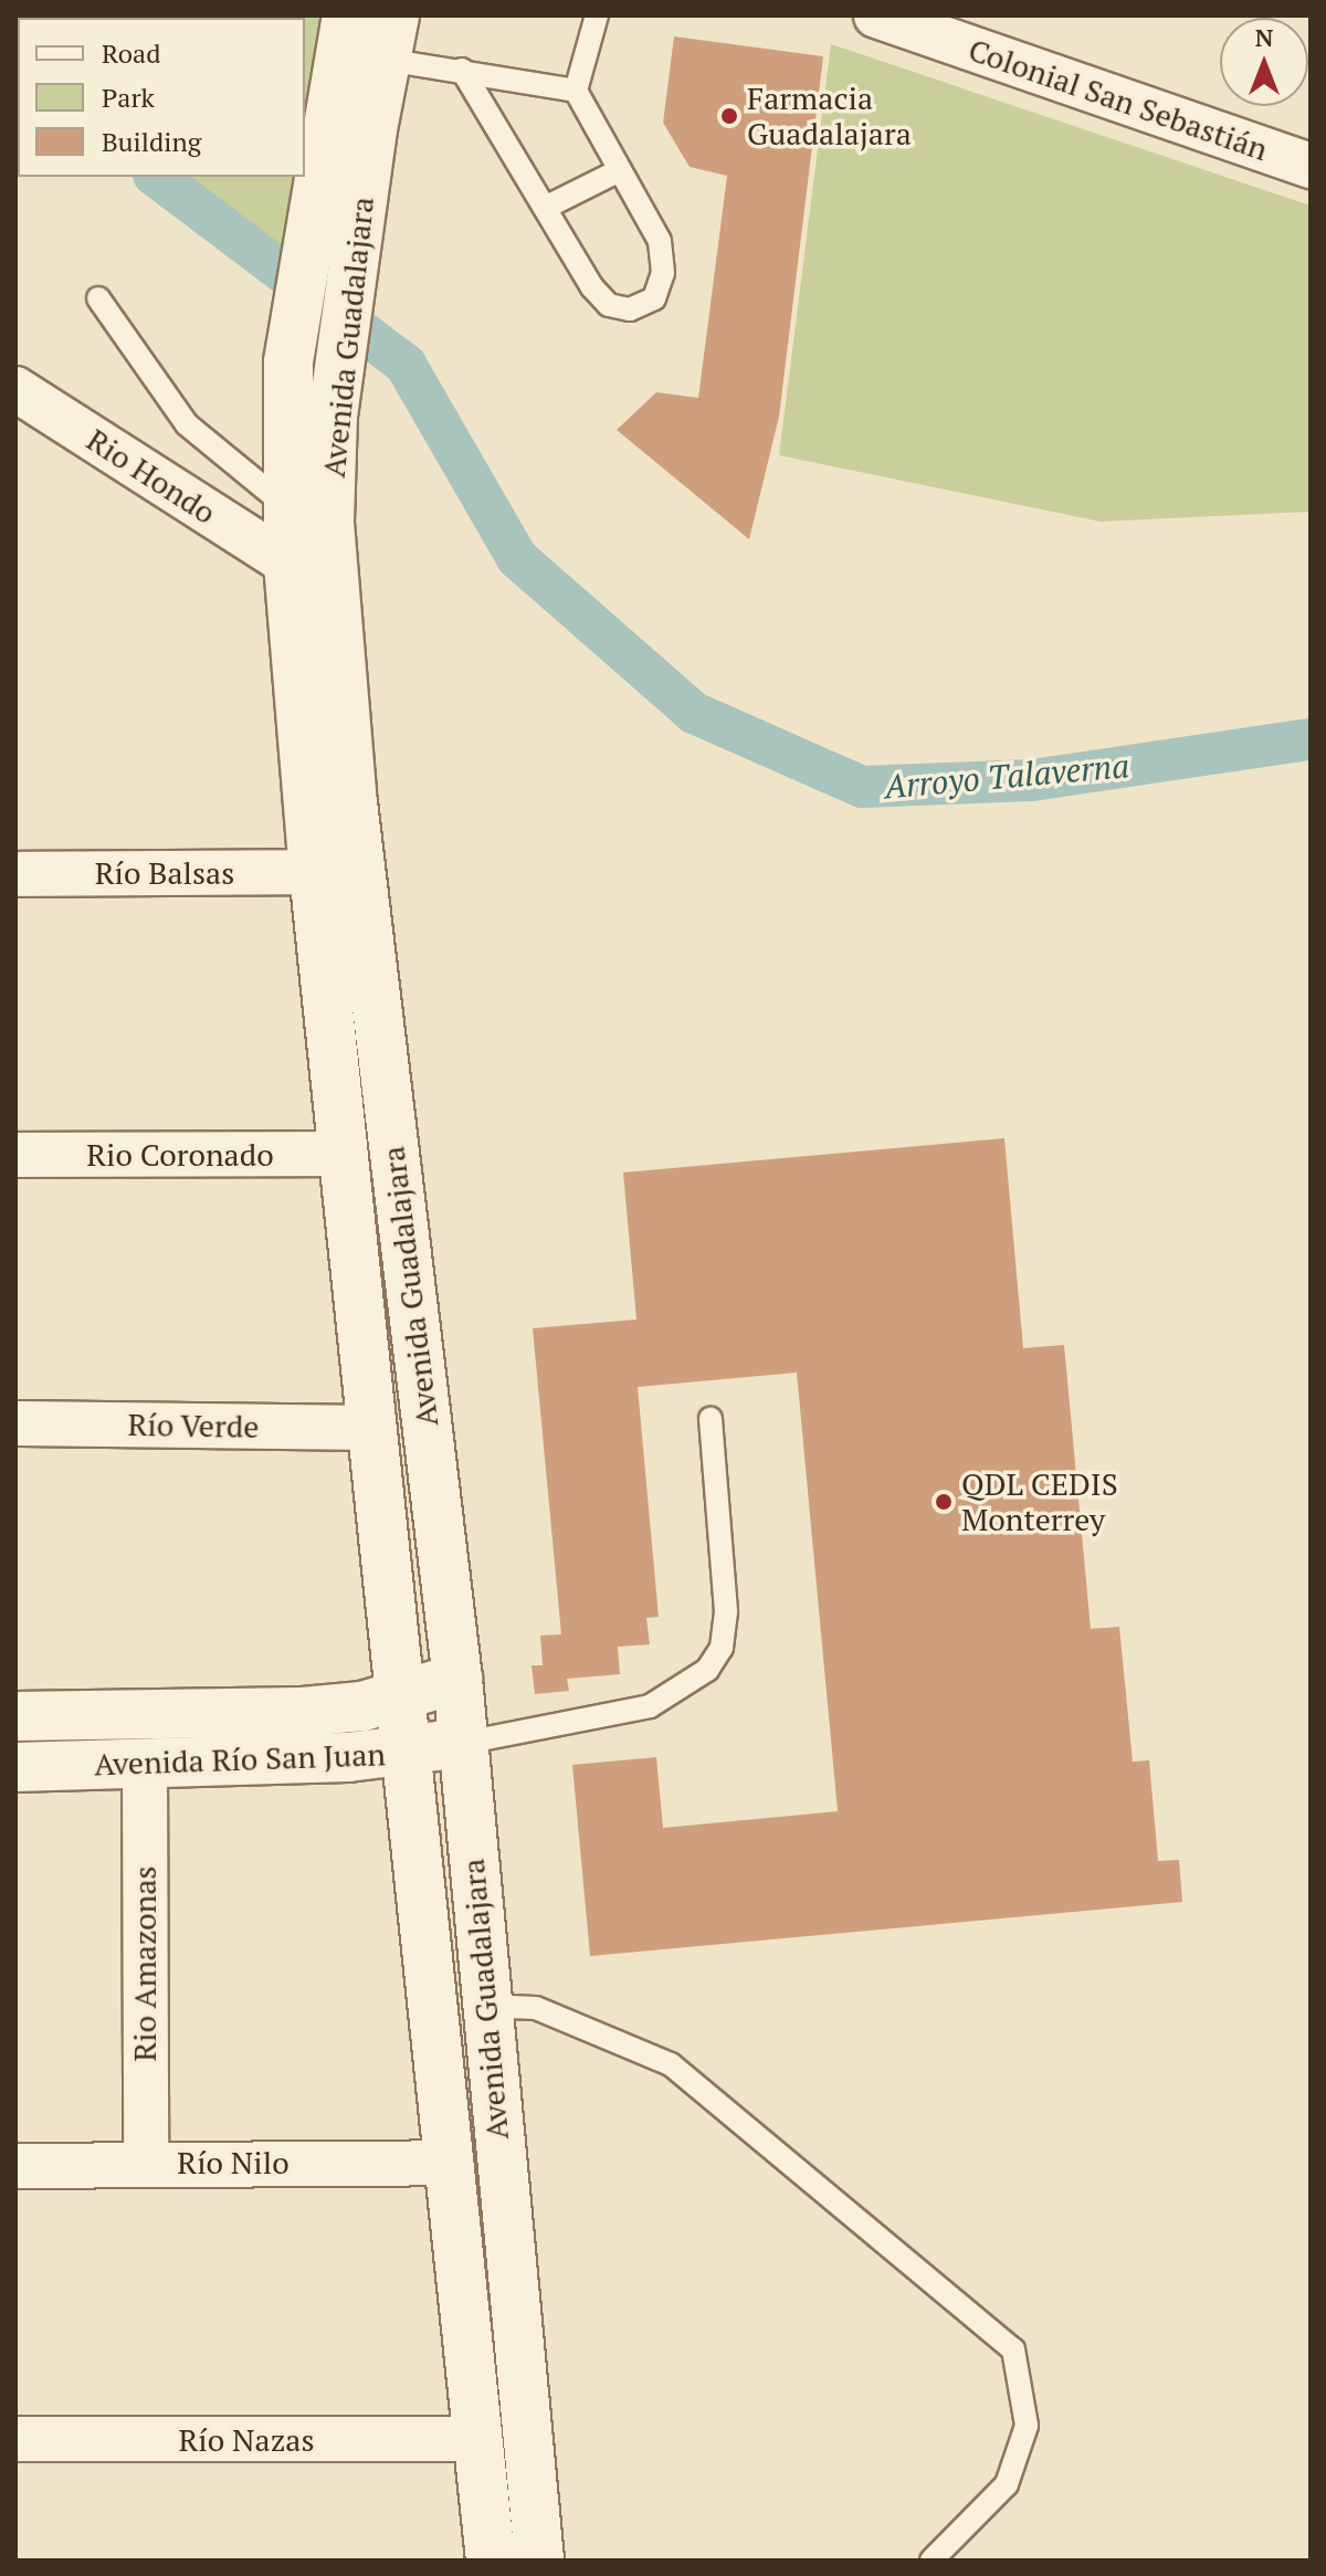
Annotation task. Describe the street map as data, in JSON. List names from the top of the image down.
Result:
{
  "streets": {
    "main road": ["Avenida Guadalajara", "Avenida Río San Juan"],
    "street": [
      "Colonial San Sebastián",
      "Rio Hondo",
      "Río Balsas",
      "Rio Coronado",
      "Río Verde",
      "Rio Amazonas",
      "Río Nilo",
      "Río Nazas"
    ]
  },
  "crossings": [
    ["Avenida Guadalajara", "Rio Hondo"],
    ["Avenida Guadalajara", "Río Balsas"],
    ["Avenida Guadalajara", "Rio Coronado"],
    ["Avenida Guadalajara", "Río Verde"],
    ["Avenida Guadalajara", "Avenida Río San Juan"],
    ["Avenida Guadalajara", "Río Nilo"],
    ["Avenida Guadalajara", "Río Nazas"],
    ["Avenida Río San Juan", "Rio Amazonas"],
    ["Rio Amazonas", "Río Nilo"]
  ],
  "water": ["Arroyo Talaverna"],
  "places": ["Farmacia Guadalajara", "QDL CEDIS Monterrey"],
  "legend": ["Road", "Park", "Building"],
  "north": "top"
}
